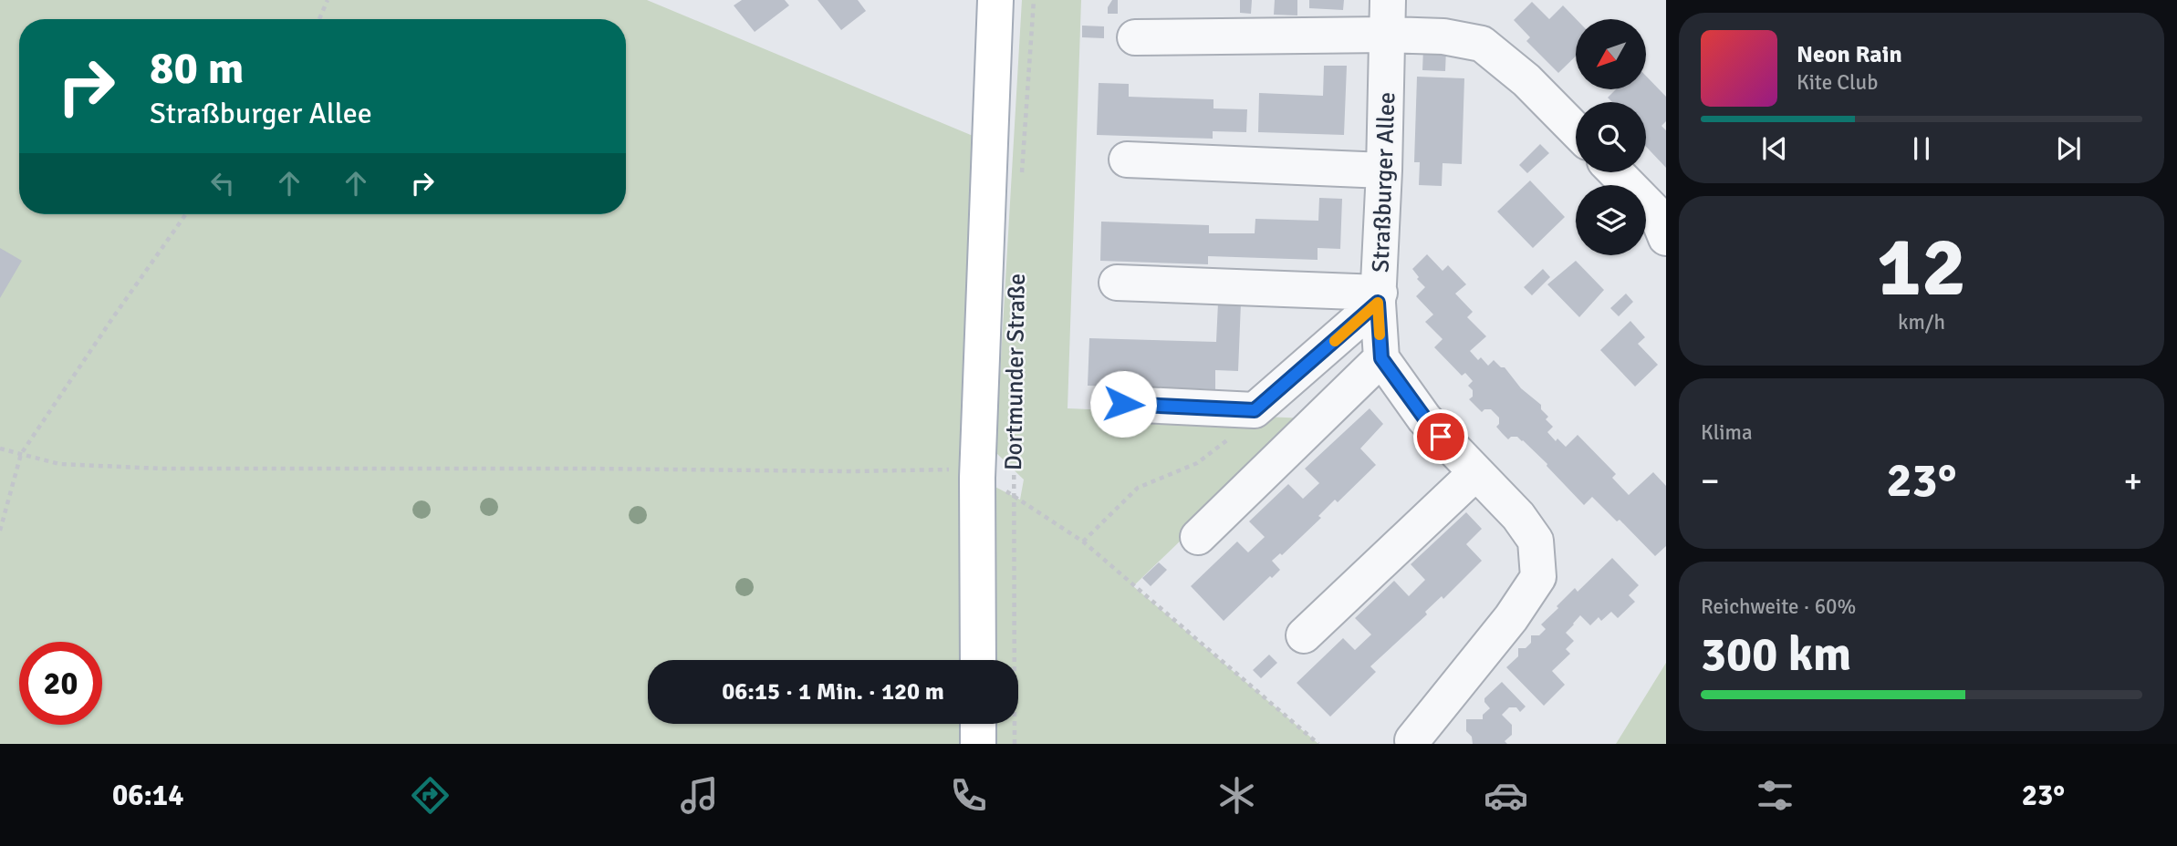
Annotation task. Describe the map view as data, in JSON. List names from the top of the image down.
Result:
{
  "streets": {
    "main road": ["Dortmunder Straße"],
    "street": ["Straßburger Allee"]
  },
  "north": "bottom left",
  "page": {
    "turn": ["80 m", "Straßburger Allee"],
    "song": ["Neon Rain", "Kite Club"],
    "tile": [
      ["12", "km/h"],
      "Klima",
      ["Reichweite · 60%", "300 km"]
    ],
    "heat": ["−", "23°", "+"],
    "limit": "20",
    "trip": "06:15 · 1 Min. · 120 m",
    "tabs": ["06:14", "23°"]
  }
}
